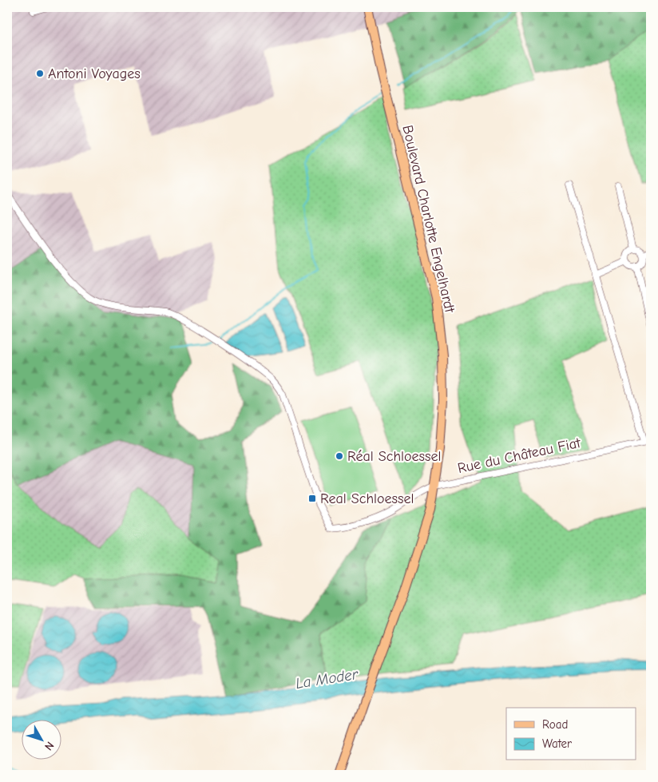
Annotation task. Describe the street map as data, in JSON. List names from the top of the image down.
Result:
{
  "streets": {
    "main road": ["Boulevard Charlotte Engelhardt"],
    "street": ["Rue du Château Fiat"]
  },
  "crossings": [
    ["Boulevard Charlotte Engelhardt", "Rue du Château Fiat"]
  ],
  "water": ["La Moder"],
  "places": {
    "other": ["Antoni Voyages", "Réal Schloessel"],
    "transit": ["Real Schloessel"]
  },
  "legend": ["Road", "Water"],
  "north": "bottom right"
}
